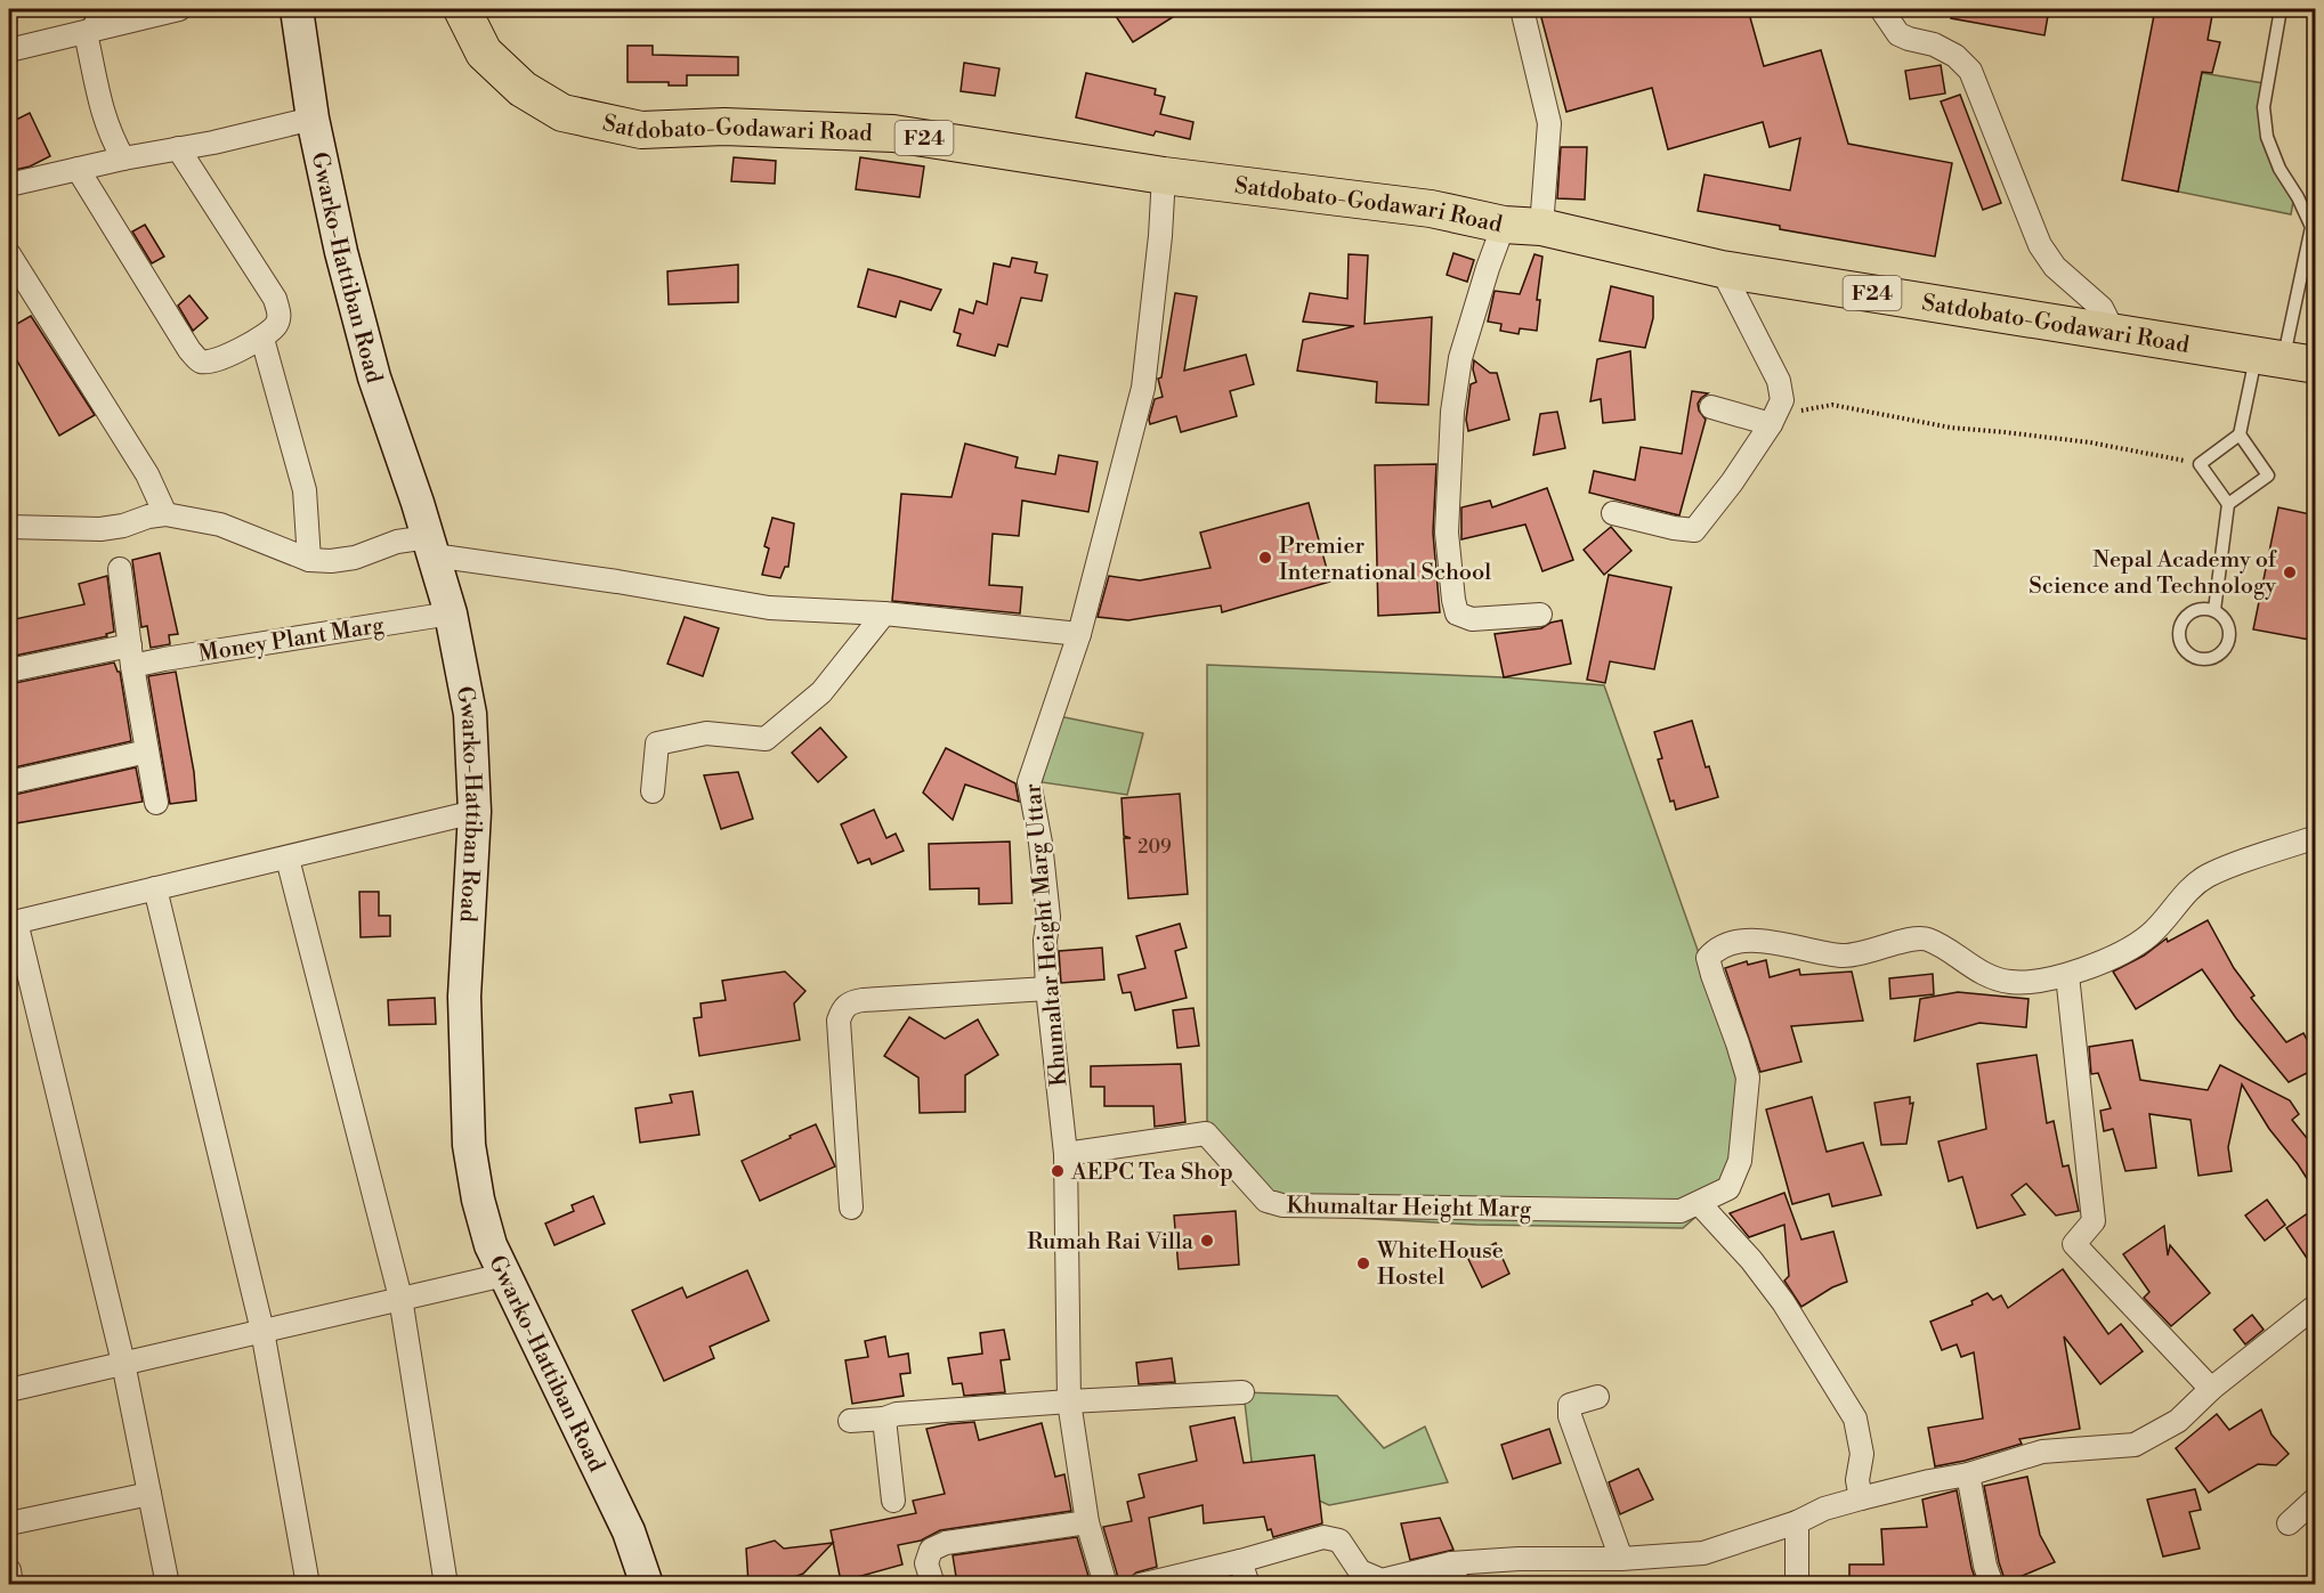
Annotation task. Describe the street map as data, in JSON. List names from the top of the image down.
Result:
{
  "streets": {
    "main road": ["Satdobato-Godawari Road", "F24", "Gwarko-Hattiban Road"],
    "street": ["Money Plant Marg", "Khumaltar Height Marg Uttar", "Khumaltar Height Marg"]
  },
  "crossings": [
    ["Satdobato-Godawari Road", "Khumaltar Height Marg Uttar"],
    ["Gwarko-Hattiban Road", "Money Plant Marg"],
    ["Khumaltar Height Marg Uttar", "Khumaltar Height Marg"]
  ],
  "places": [
    "Premier International School",
    "Nepal Academy of Science and Technology",
    "AEPC Tea Shop",
    "Rumah Rai Villa",
    "WhiteHouse Hostel"
  ],
  "house_numbers": ["209"]
}
